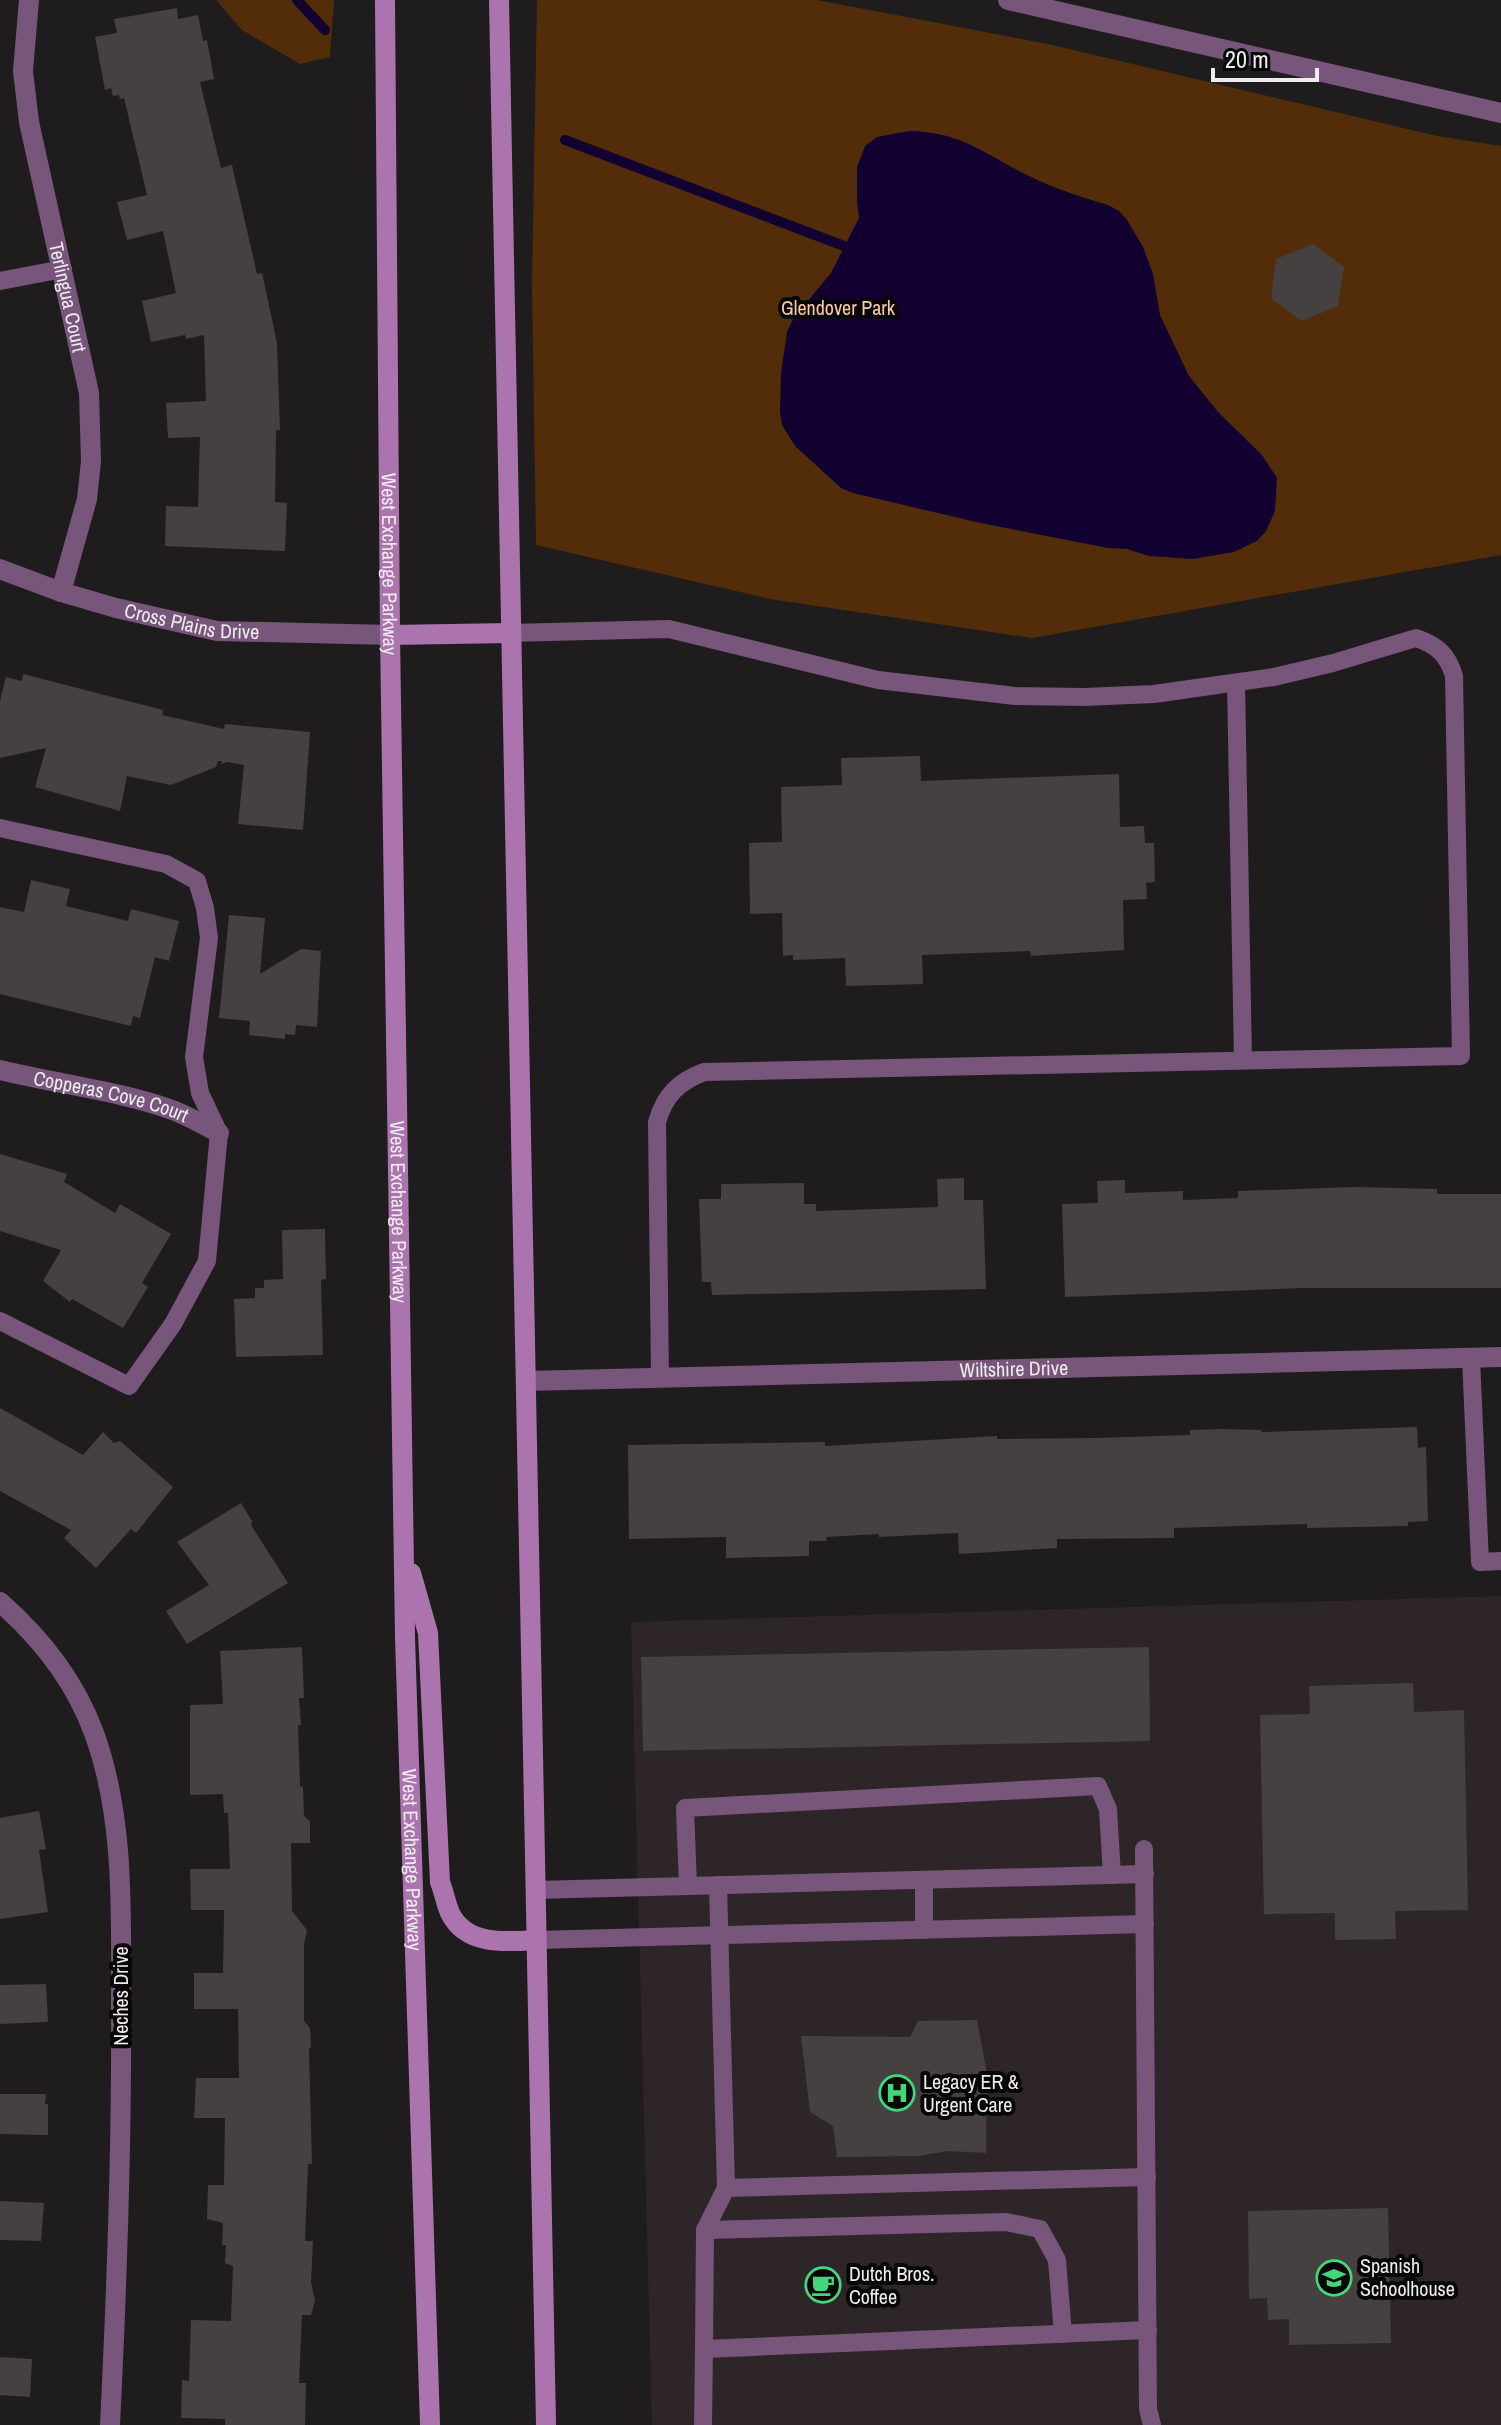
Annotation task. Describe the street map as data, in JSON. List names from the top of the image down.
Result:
{
  "streets": {
    "main road": ["West Exchange Parkway"],
    "street": [
      "Terlingua Court",
      "Cross Plains Drive",
      "Copperas Cove Court",
      "Wiltshire Drive",
      "Neches Drive"
    ]
  },
  "crossings": [
    ["Terlingua Court", "Cross Plains Drive"],
    ["West Exchange Parkway", "Cross Plains Drive"]
  ],
  "parks": ["Glendover Park"],
  "places": {
    "hospital": ["Legacy ER & Urgent Care"],
    "school or university": ["Spanish Schoolhouse"],
    "cafe": ["Dutch Bros. Coffee"]
  },
  "scale_bar": "20 m"
}
